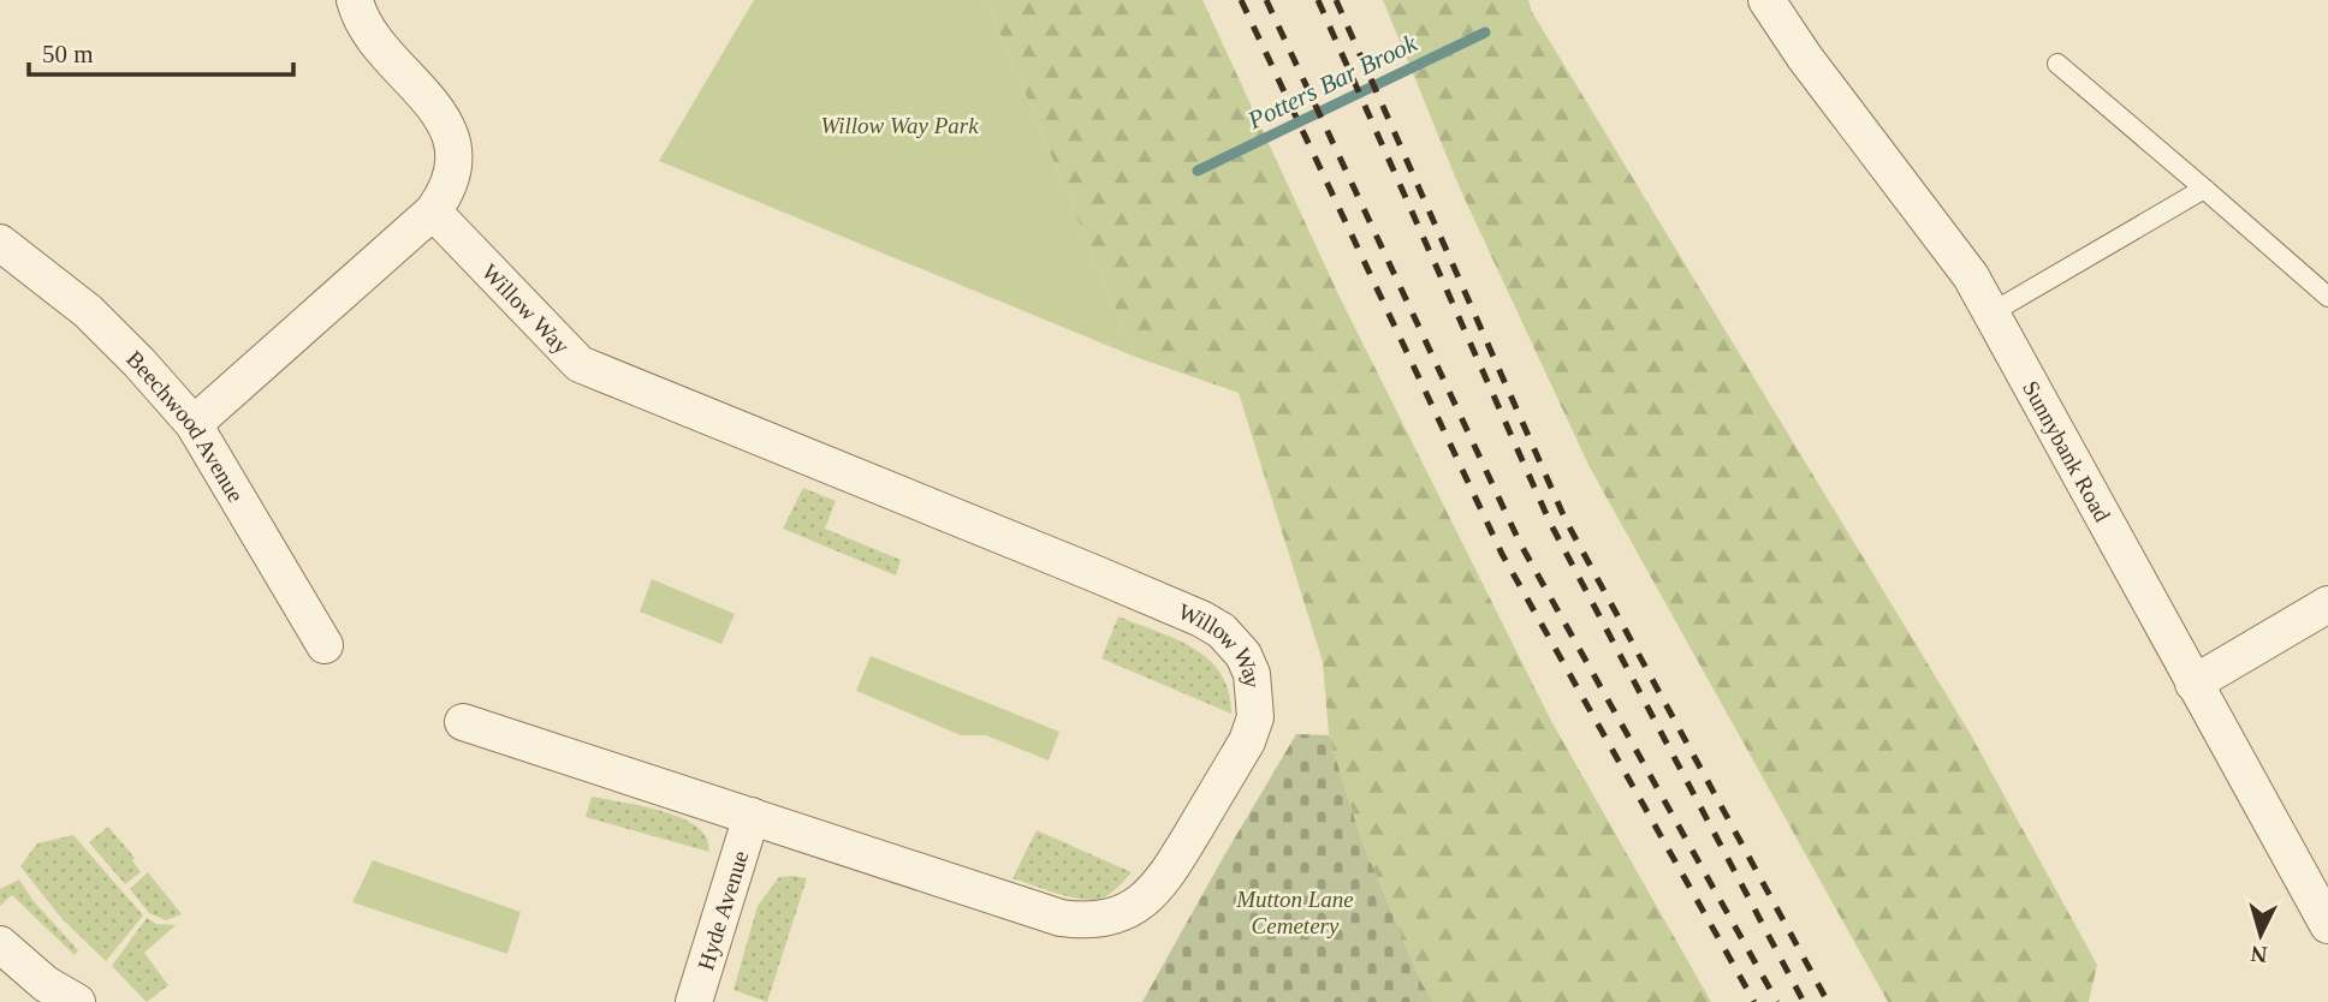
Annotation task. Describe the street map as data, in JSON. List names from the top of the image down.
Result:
{
  "streets": {
    "street": [
      "Willow Way",
      "Beechwood Avenue",
      "Sunnybank Road",
      "Hyde Avenue"
    ]
  },
  "crossings": [
    ["Willow Way", "Hyde Avenue"]
  ],
  "water": ["Potters Bar Brook"],
  "parks": ["Willow Way Park", "Mutton Lane Cemetery"],
  "scale_bar": "50 m",
  "north": "bottom"
}
